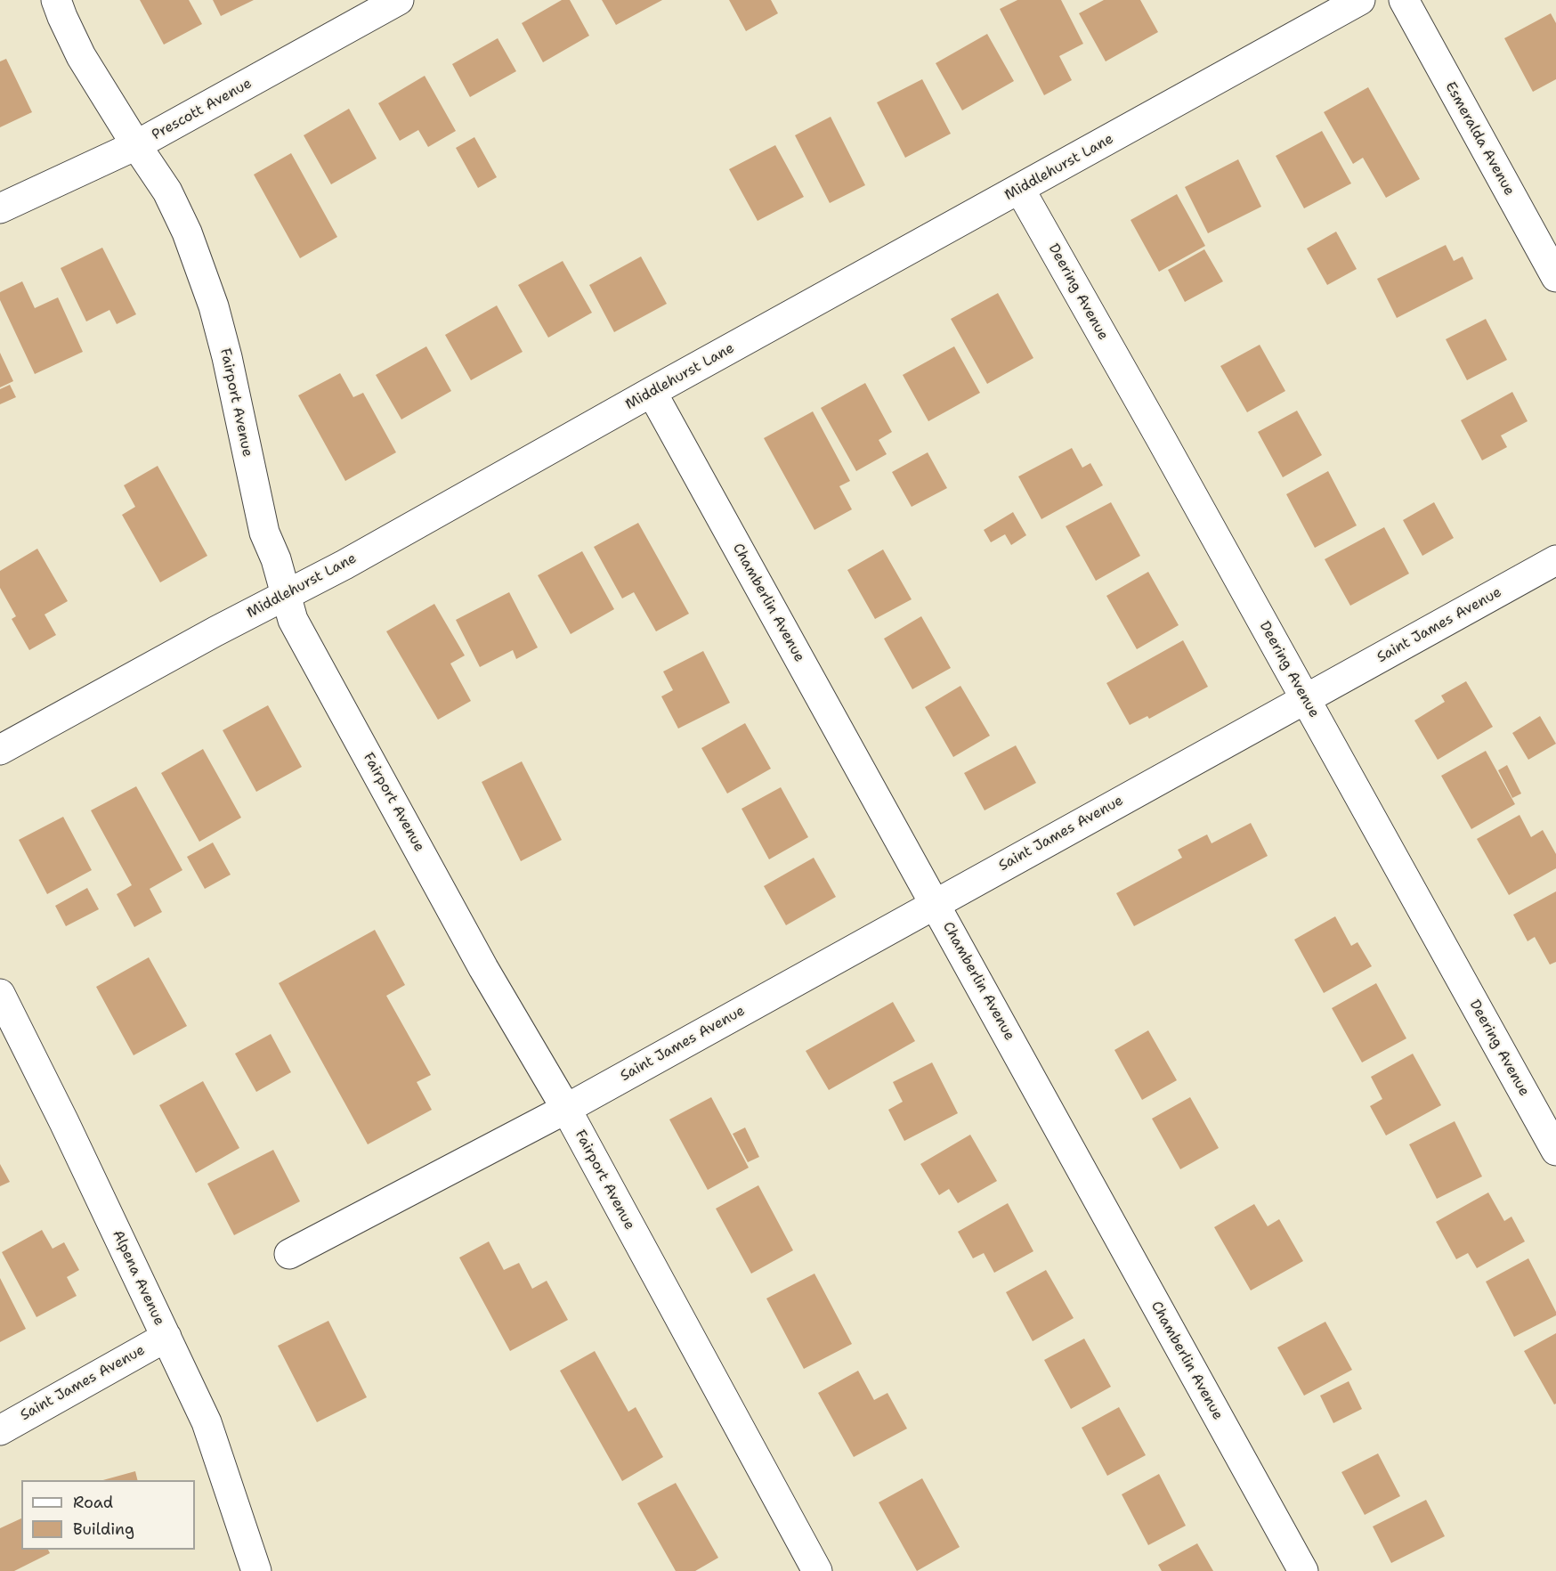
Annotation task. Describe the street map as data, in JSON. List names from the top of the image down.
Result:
{
  "streets": {
    "street": [
      "Prescott Avenue",
      "Esmeralda Avenue",
      "Middlehurst Lane",
      "Deering Avenue",
      "Fairport Avenue",
      "Chamberlin Avenue",
      "Saint James Avenue",
      "Alpena Avenue"
    ]
  },
  "crossings": [
    ["Prescott Avenue", "Fairport Avenue"],
    ["Middlehurst Lane", "Deering Avenue"],
    ["Middlehurst Lane", "Fairport Avenue"],
    ["Middlehurst Lane", "Chamberlin Avenue"],
    ["Deering Avenue", "Saint James Avenue"],
    ["Fairport Avenue", "Saint James Avenue"],
    ["Chamberlin Avenue", "Saint James Avenue"],
    ["Saint James Avenue", "Alpena Avenue"]
  ],
  "legend": ["Road", "Building"]
}
